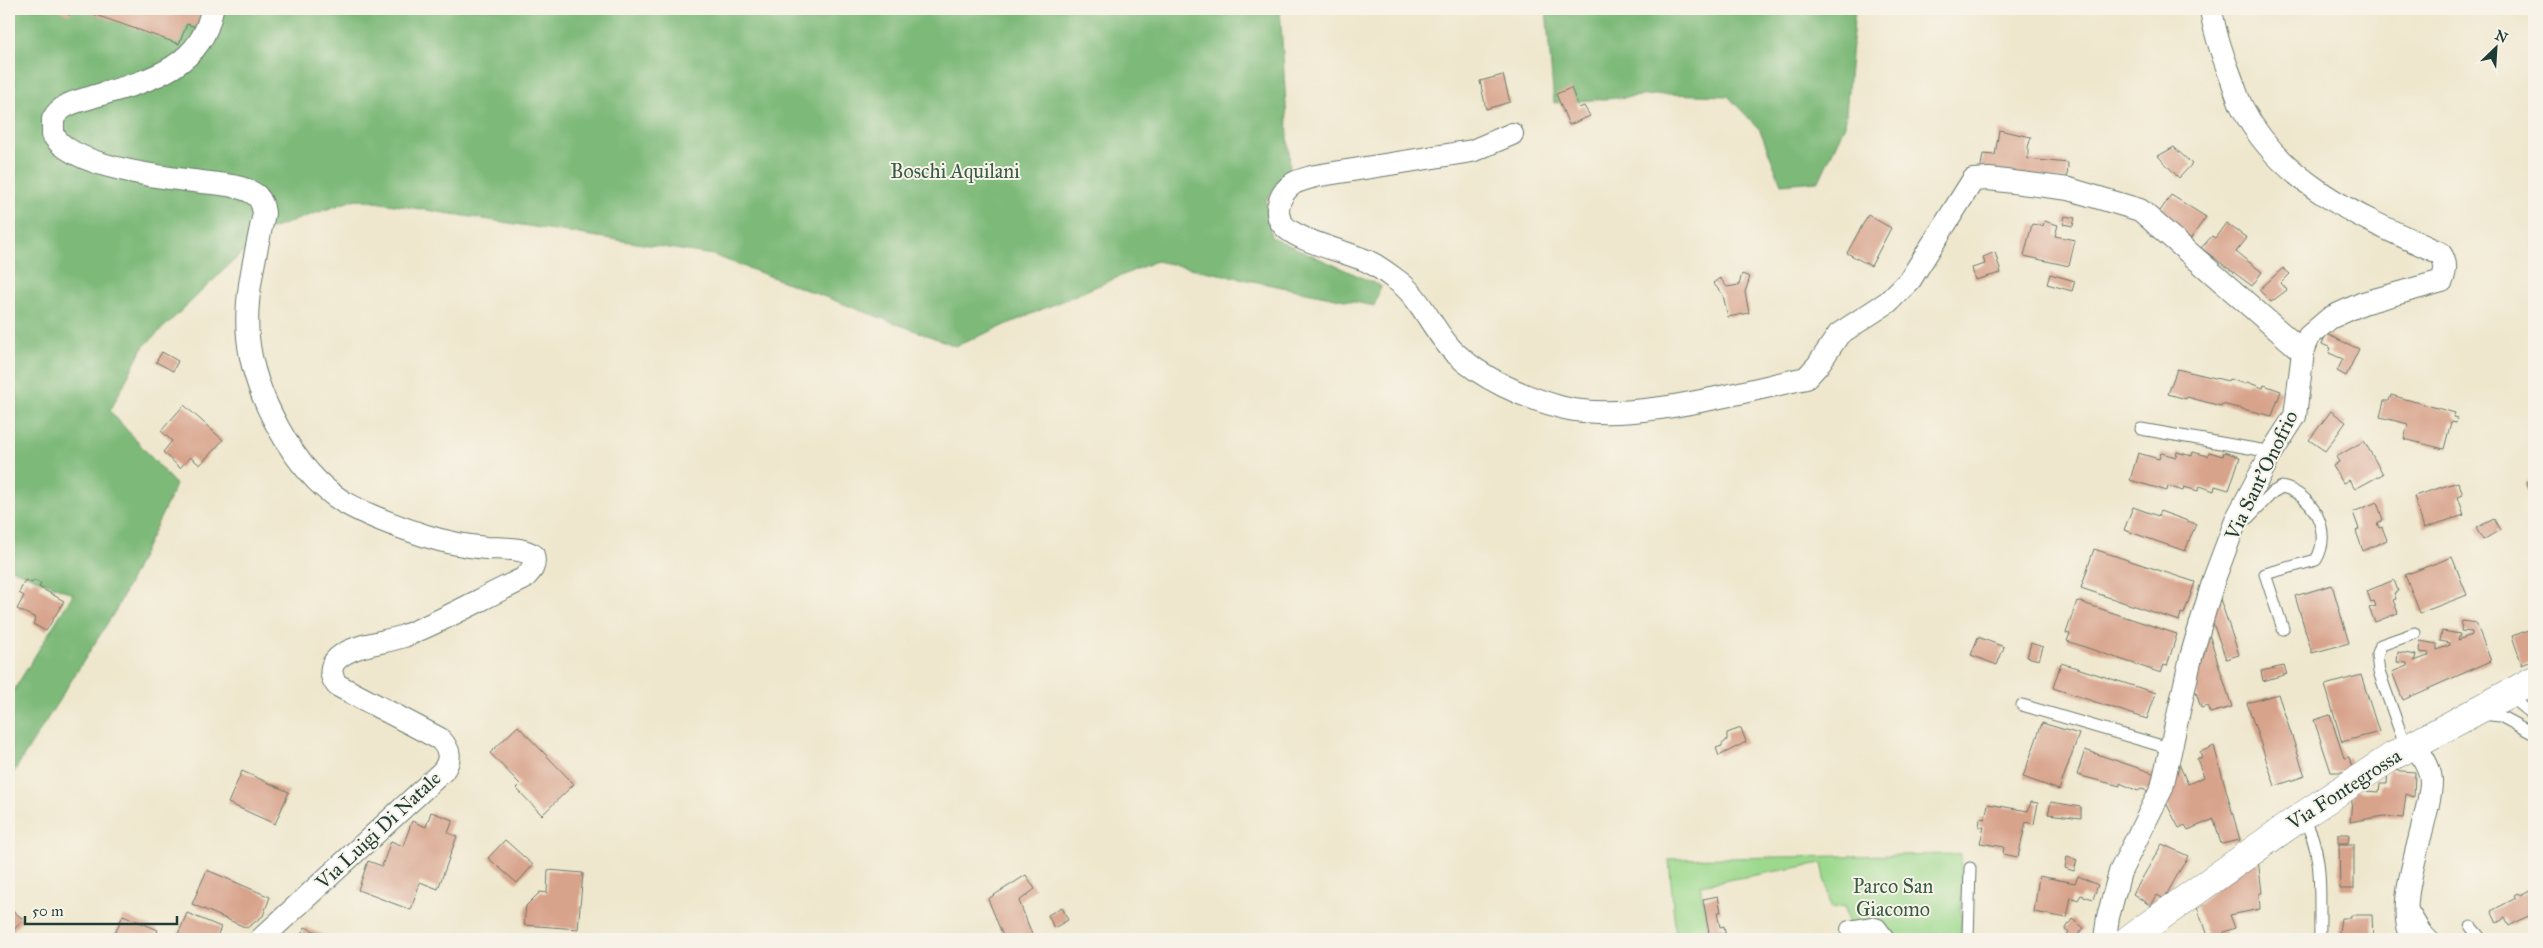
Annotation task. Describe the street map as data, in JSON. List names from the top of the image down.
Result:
{
  "streets": {
    "street": ["Via Sant'Onofrio", "Via Fontegrossa", "Via Luigi Di Natale"]
  },
  "parks": ["Boschi Aquilani", "Parco San Giacomo"],
  "scale_bar": "50 m",
  "north": "top right"
}
